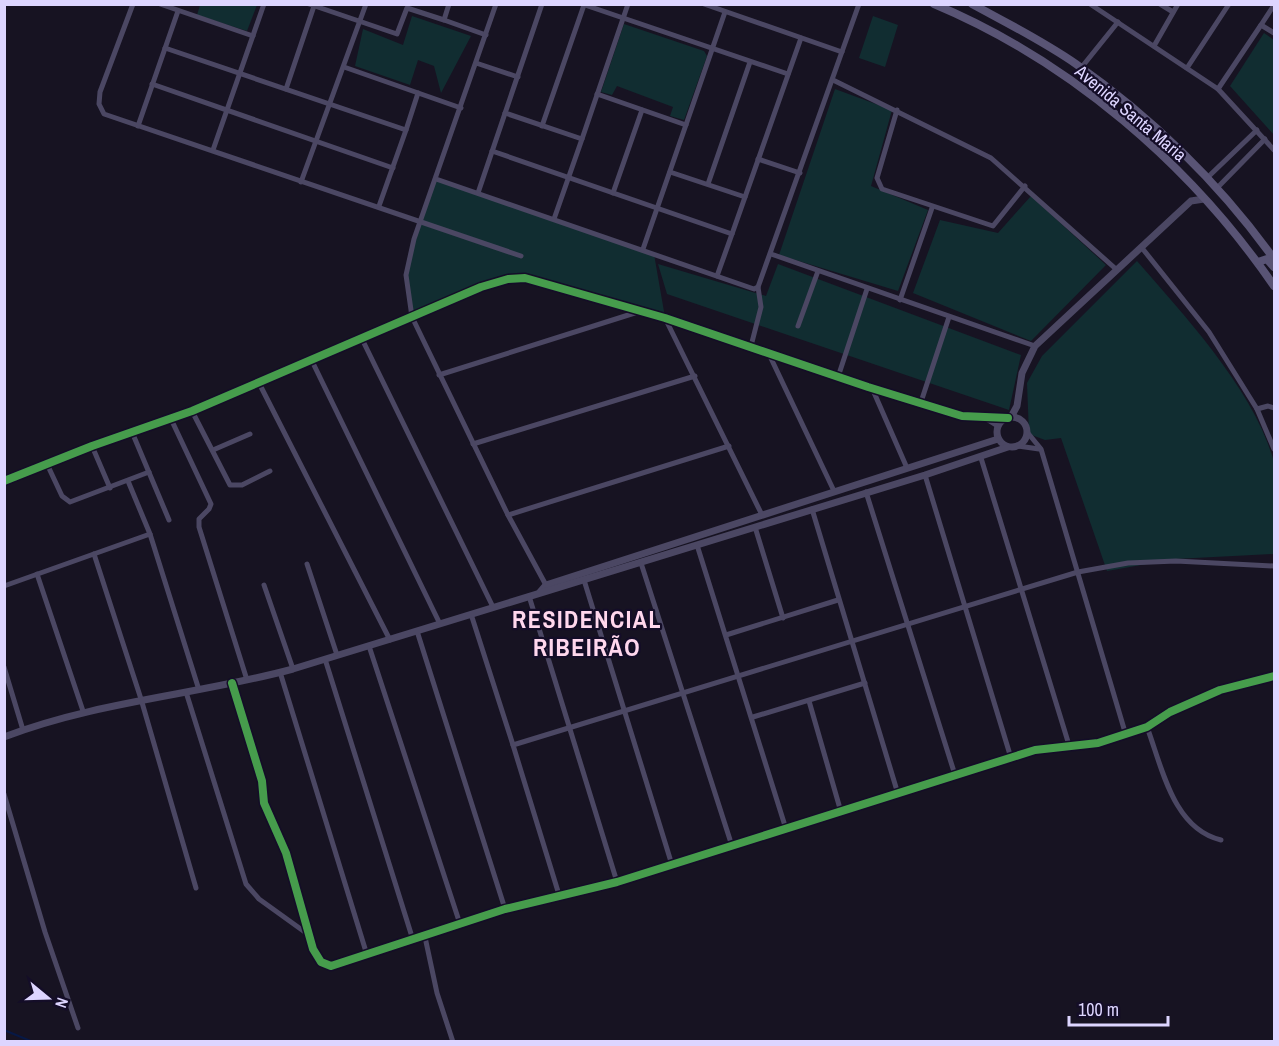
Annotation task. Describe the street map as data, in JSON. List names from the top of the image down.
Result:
{
  "streets": {
    "main road": ["Avenida Santa Maria"]
  },
  "districts": ["RESIDENCIAL RIBEIRÃO"],
  "scale_bar": "100 m",
  "north": "right"
}
